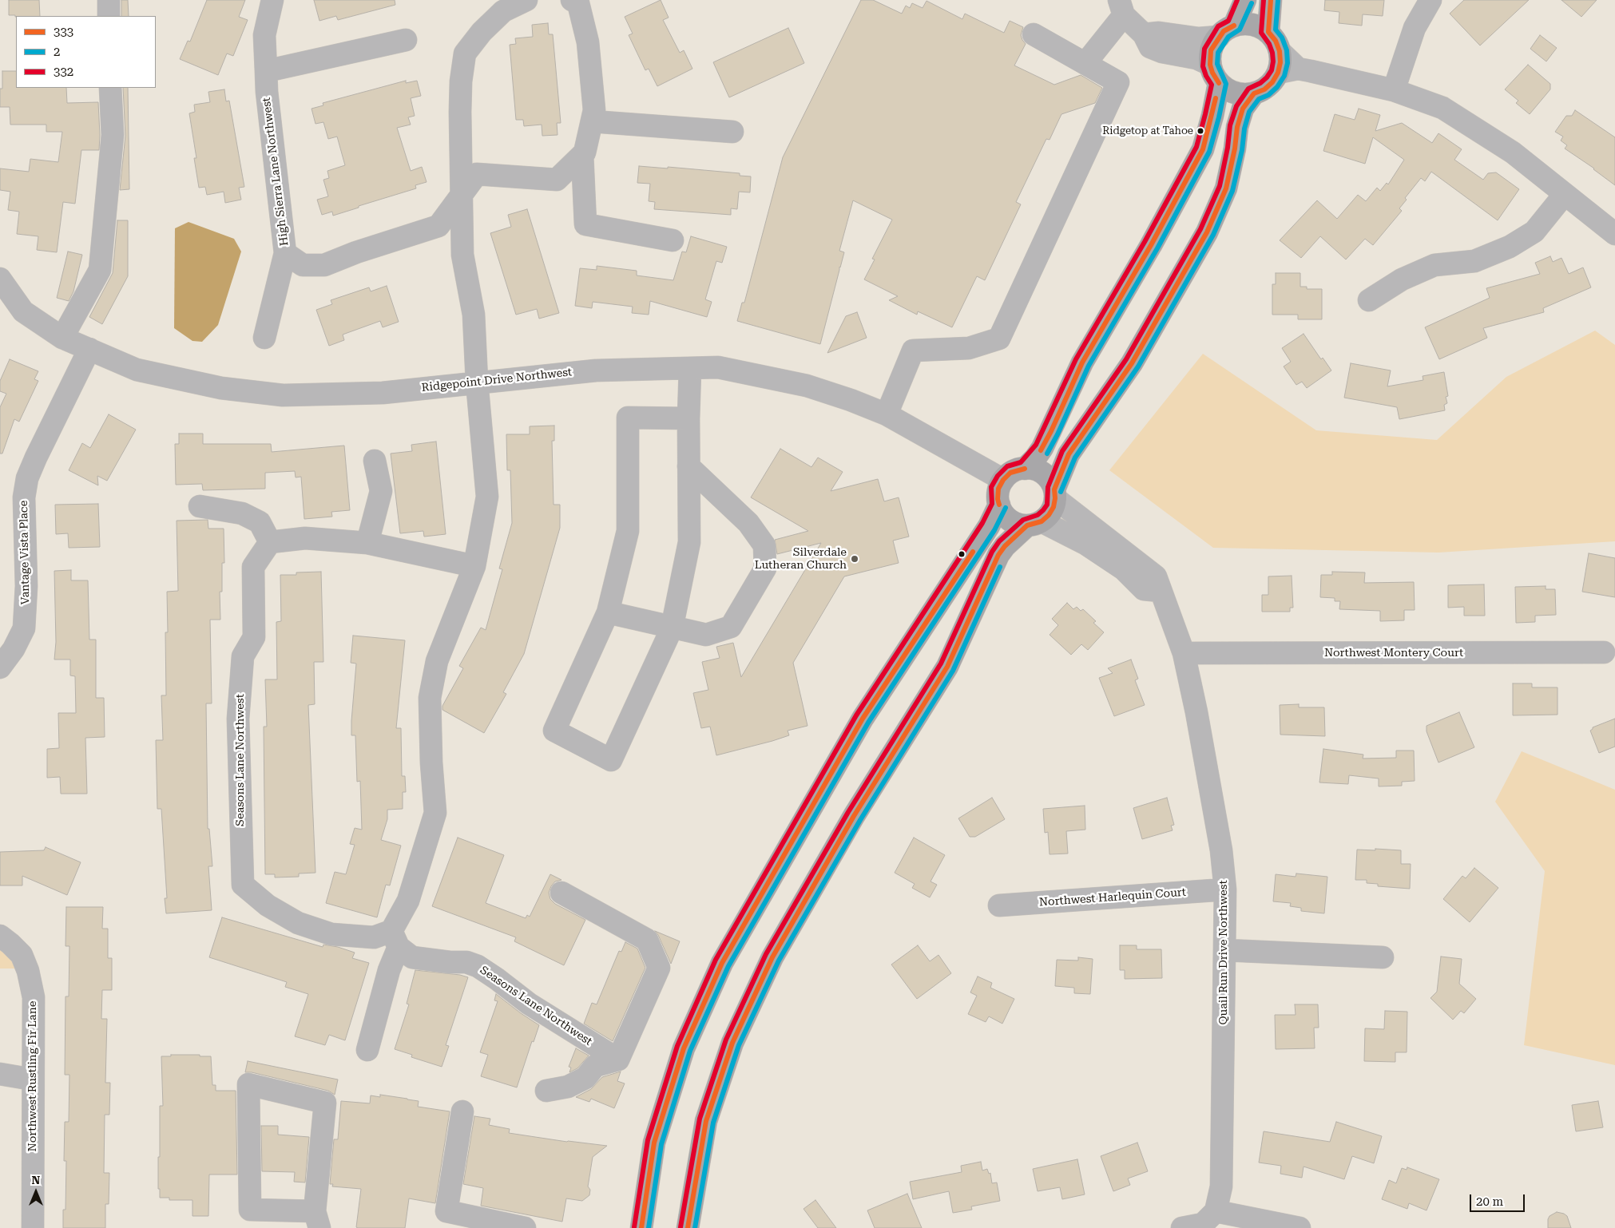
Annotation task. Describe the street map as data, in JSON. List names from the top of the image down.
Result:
{
  "streets": {
    "street": [
      "High Sierra Lane Northwest",
      "Ridgepoint Drive Northwest",
      "Vantage Vista Place",
      "Northwest Montery Court",
      "Seasons Lane Northwest",
      "Northwest Harlequin Court",
      "Quail Run Drive Northwest",
      "Northwest Rustling Fir Lane"
    ]
  },
  "crossings": [
    ["Ridgepoint Drive Northwest", "Vantage Vista Place"],
    ["Ridgepoint Drive Northwest", "Quail Run Drive Northwest"],
    ["Northwest Montery Court", "Quail Run Drive Northwest"],
    ["Northwest Harlequin Court", "Quail Run Drive Northwest"]
  ],
  "places": ["Ridgetop at Tahoe", "Silverdale Lutheran Church"],
  "lines": ["transit line 333", "transit line 332", "transit line 2"],
  "legend": ["333", "2", "332"],
  "scale_bar": "20 m",
  "north": "top"
}
